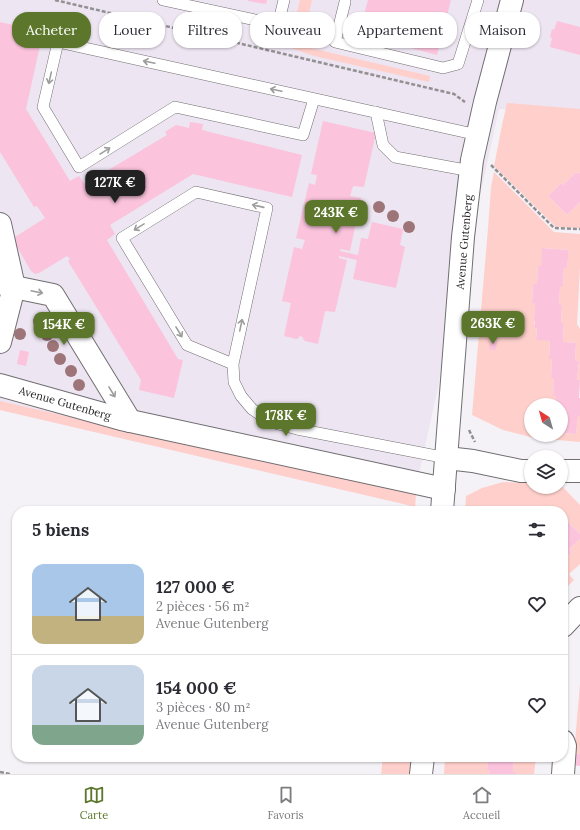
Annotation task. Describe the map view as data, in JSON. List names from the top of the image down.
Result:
{
  "streets": {
    "street": ["Avenue Gutenberg"]
  },
  "north": "top left",
  "page": {
    "chip": [
      "Acheter",
      "Louer",
      "Filtres",
      "Nouveau",
      "Appartement",
      "Maison"
    ],
    "price": [
      "127K €",
      "243K €",
      "263K €",
      "154K €",
      "178K €"
    ],
    "heading": "5 biens",
    "list": [
      {
        "name": "127 000 €",
        "note": "2 pièces · 56 m² · Avenue Gutenberg"
      },
      {
        "name": "154 000 €",
        "note": "3 pièces · 80 m² · Avenue Gutenberg"
      }
    ],
    "tabs": ["Carte", "Favoris", "Accueil"]
  }
}
